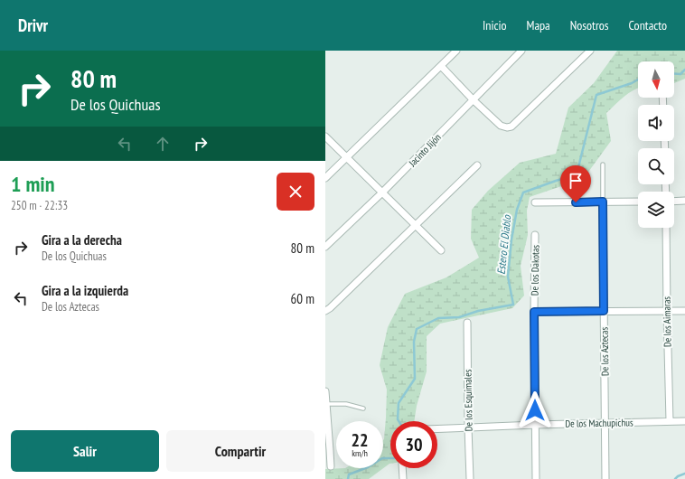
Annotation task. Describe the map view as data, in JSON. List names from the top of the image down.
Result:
{
  "streets": {
    "street": [
      "Jacinto Jijón",
      "De los Dakotas",
      "De los Aimaras",
      "De los Aztecas",
      "De los Esquimales",
      "De los Machupichus"
    ]
  },
  "crossings": [
    ["De los Dakotas", "De los Machupichus"],
    ["De los Aimaras", "De los Machupichus"],
    ["De los Aztecas", "De los Machupichus"],
    ["De los Esquimales", "De los Machupichus"]
  ],
  "water": ["Estero El Diablo"],
  "north": "bottom",
  "page": {
    "header": "Drivr",
    "nav": [
      "Inicio",
      "Mapa",
      "Nosotros",
      "Contacto"
    ],
    "turn": ["80 m", "De los Quichuas"],
    "heading": ["1 min", "250 m · 22:33"],
    "list": [
      {
        "name": "Gira a la derecha",
        "note": "De los Quichuas",
        "value": "80 m"
      },
      {
        "name": "Gira a la izquierda",
        "note": "De los Aztecas",
        "value": "60 m"
      }
    ],
    "speed": "22 km/h",
    "limit": "30",
    "buttons": ["Salir", "Compartir"]
  }
}
